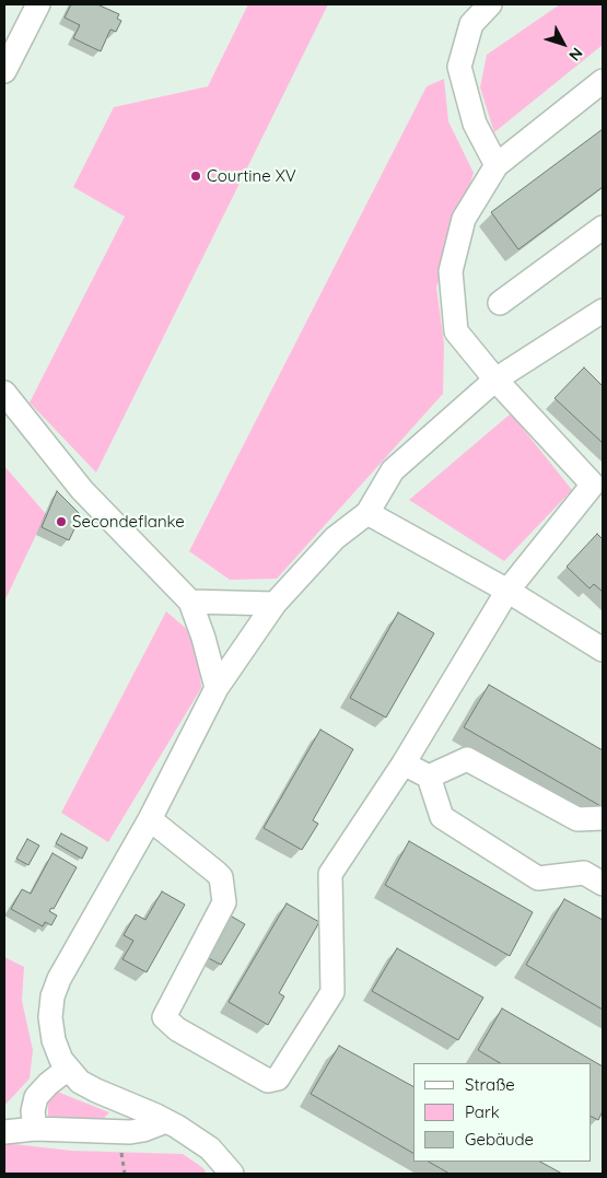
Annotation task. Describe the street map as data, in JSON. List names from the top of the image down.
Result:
{
  "places": ["Courtine XV", "Secondeflanke"],
  "legend": ["Straße", "Park", "Gebäude"],
  "north": "bottom right"
}
